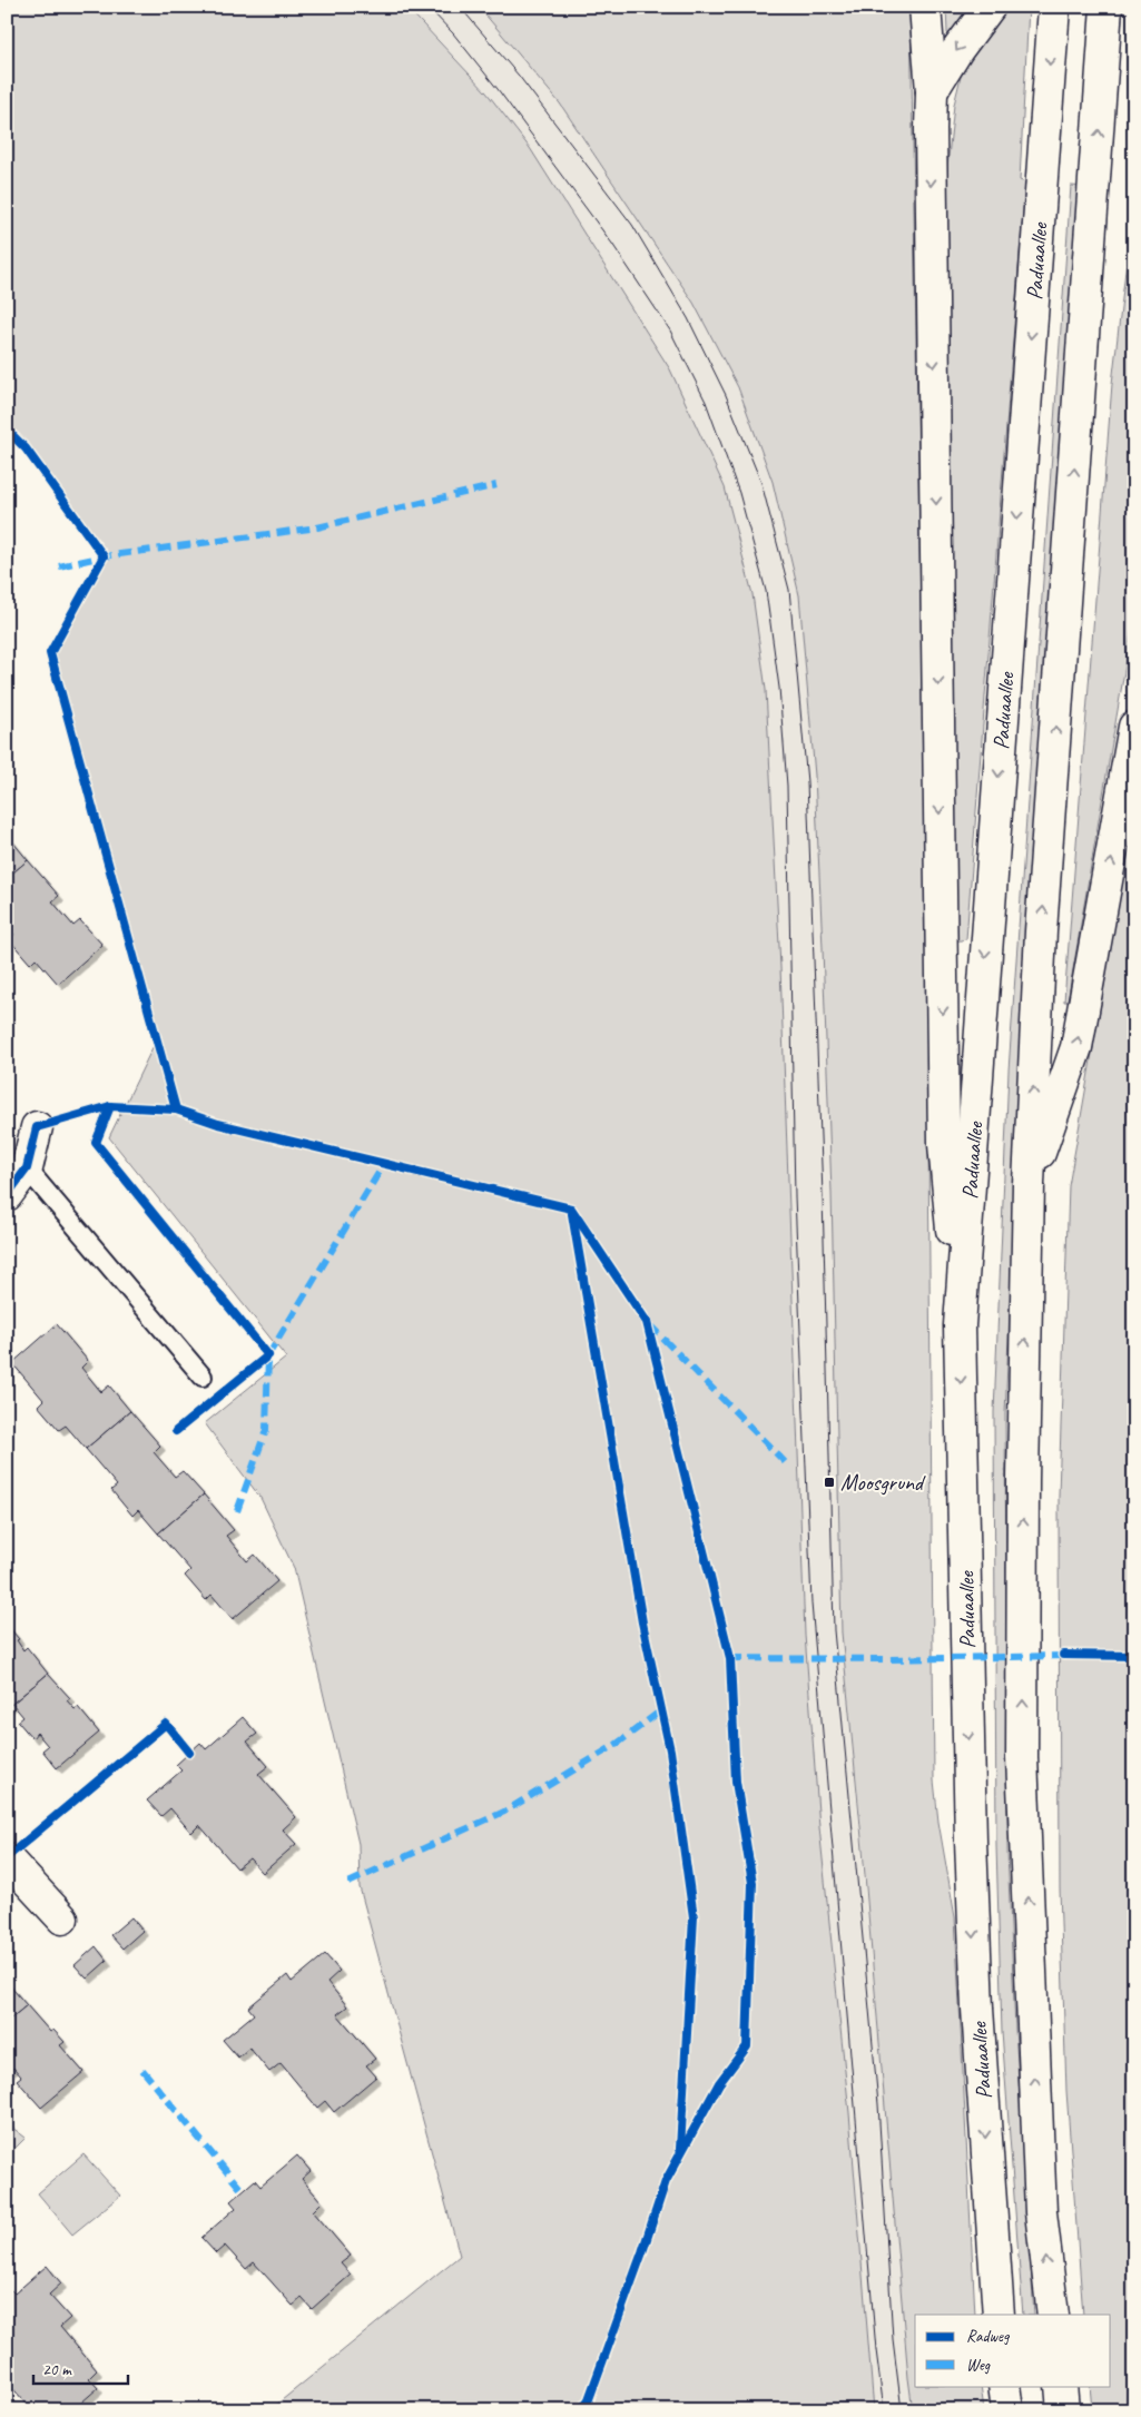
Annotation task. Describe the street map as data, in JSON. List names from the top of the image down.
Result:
{
  "streets": {
    "main road": ["Paduaallee"]
  },
  "places": {
    "transit": ["Moosgrund"]
  },
  "legend": ["Radweg", "Weg"],
  "scale_bar": "20 m"
}
